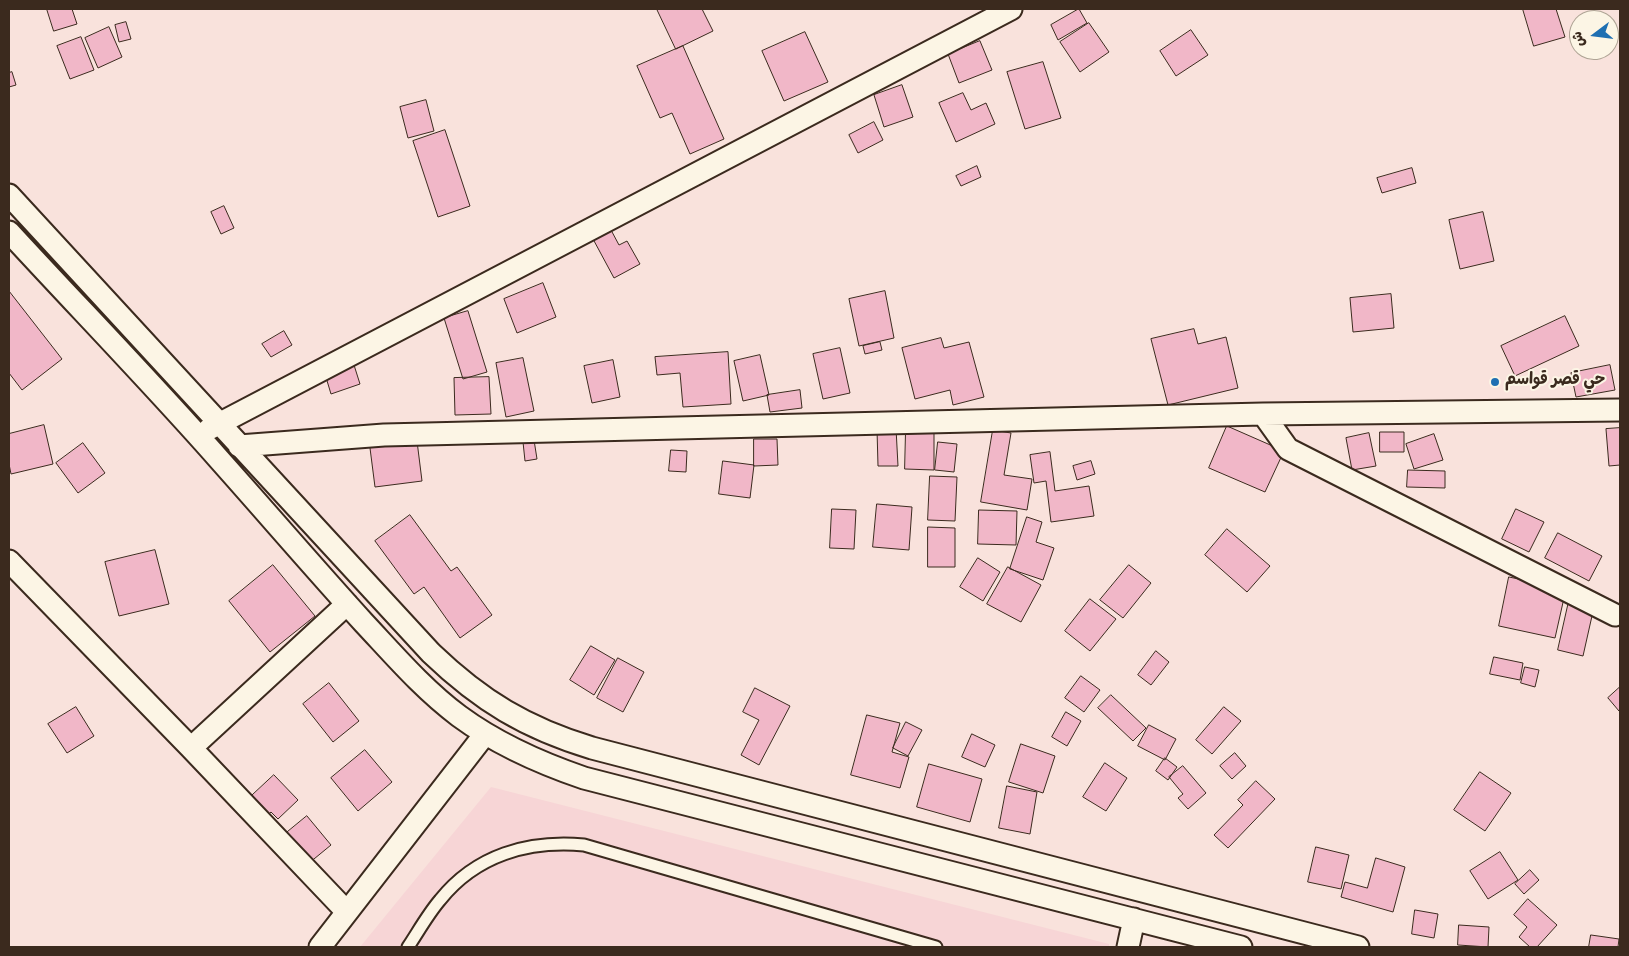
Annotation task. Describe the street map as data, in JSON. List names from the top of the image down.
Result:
{
  "places": ["حي قصر قواسم"],
  "north": "left"
}
